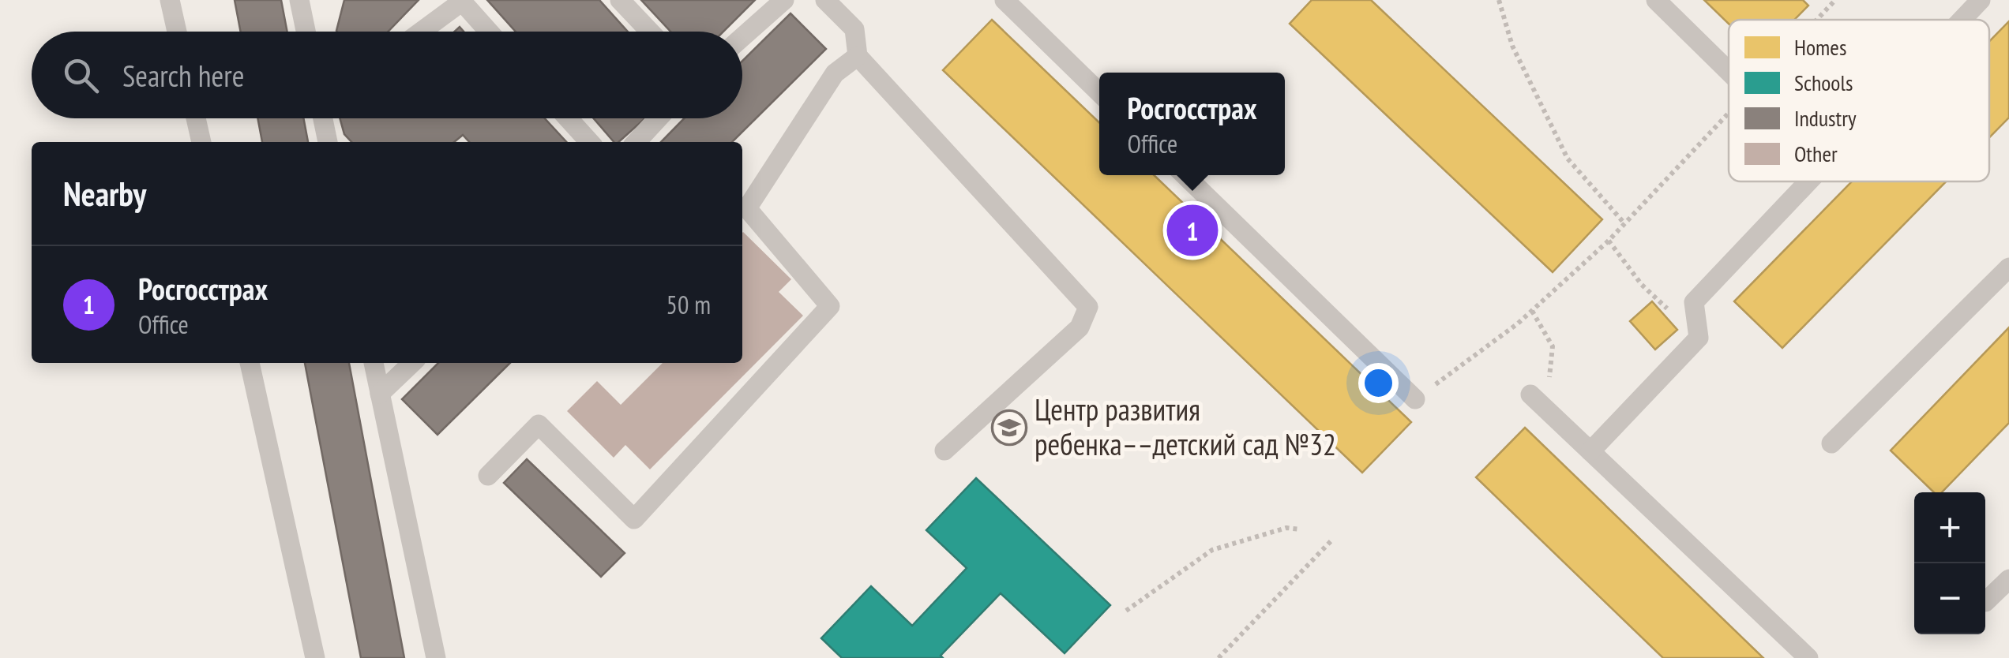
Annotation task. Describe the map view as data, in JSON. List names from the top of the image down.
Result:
{
  "places": {
    "school or university": ["Центр развития ребенка––детский сад №32"]
  },
  "legend": [
    "Homes",
    "Schools",
    "Industry",
    "Other"
  ],
  "page": {
    "search": "Search here",
    "popup": ["Росгосстрах", "Office"],
    "heading": "Nearby",
    "pins": "1",
    "list": [
      {
        "mark": "1",
        "name": "Росгосстрах",
        "note": "Office",
        "value": "50 m"
      }
    ],
    "map_buttons": ["+", "−"]
  }
}
